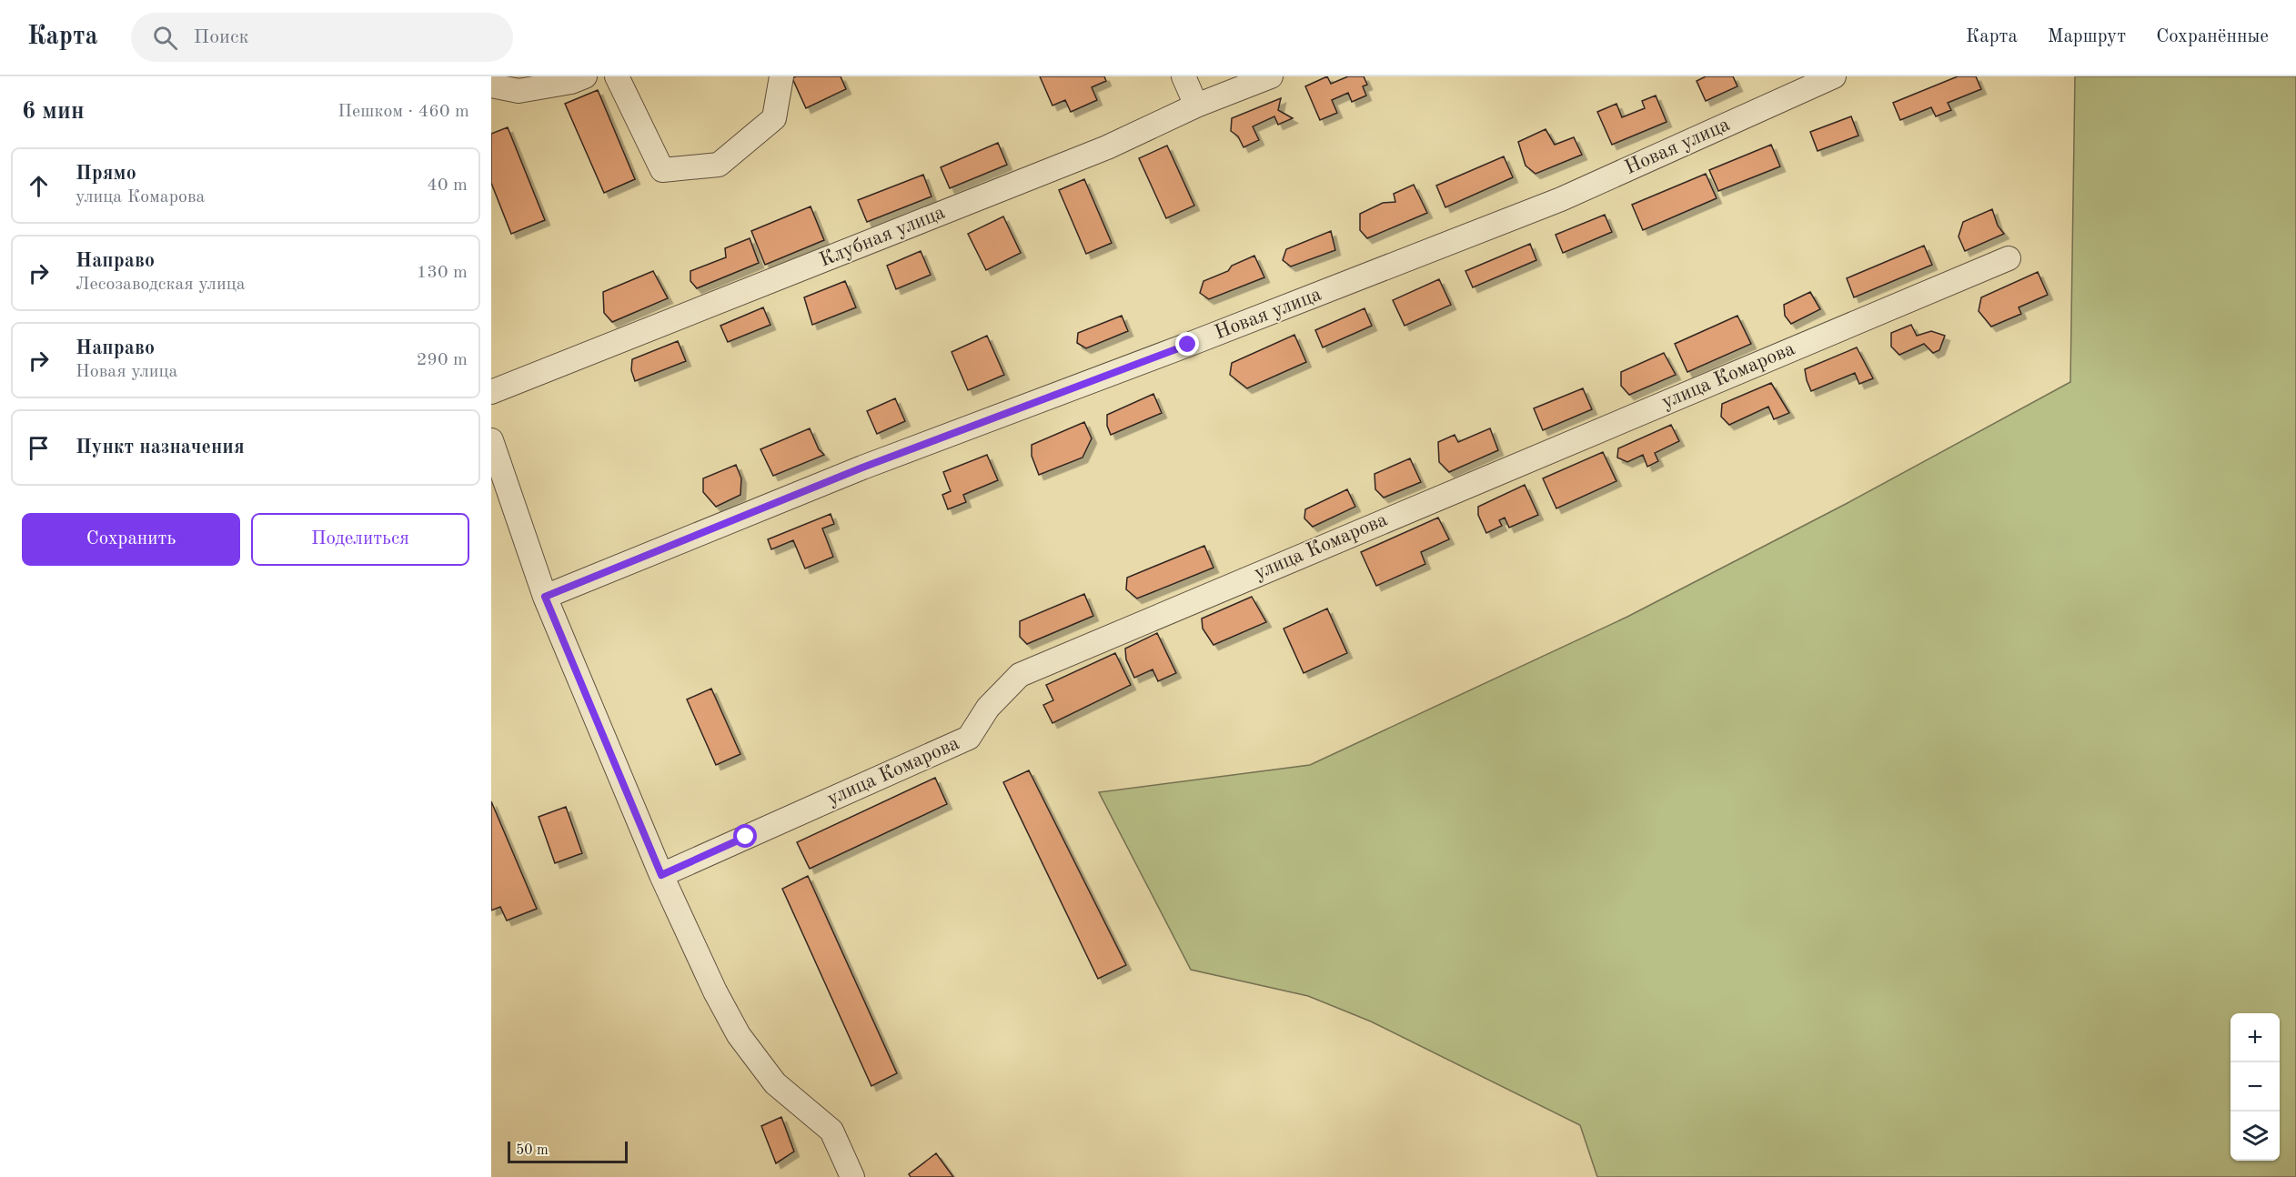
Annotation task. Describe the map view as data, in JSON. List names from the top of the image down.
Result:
{
  "streets": {
    "street": ["Новая улица", "Клубная улица", "улица Комарова"]
  },
  "scale_bar": "50 m",
  "page": {
    "header": "Карта",
    "search": "Поиск",
    "nav": ["Карта", "Маршрут", "Сохранённые"],
    "heading": ["6 мин", "Пешком · 460 m"],
    "list": [
      ["Прямо", "улица Комарова", "40 m"],
      ["Направо", "Лесозаводская улица", "130 m"],
      ["Направо", "Новая улица", "290 m"],
      "Пункт назначения"
    ],
    "buttons": ["Сохранить", "Поделиться"],
    "map_buttons": ["+", "−"],
    "scale": "50 m"
  }
}
